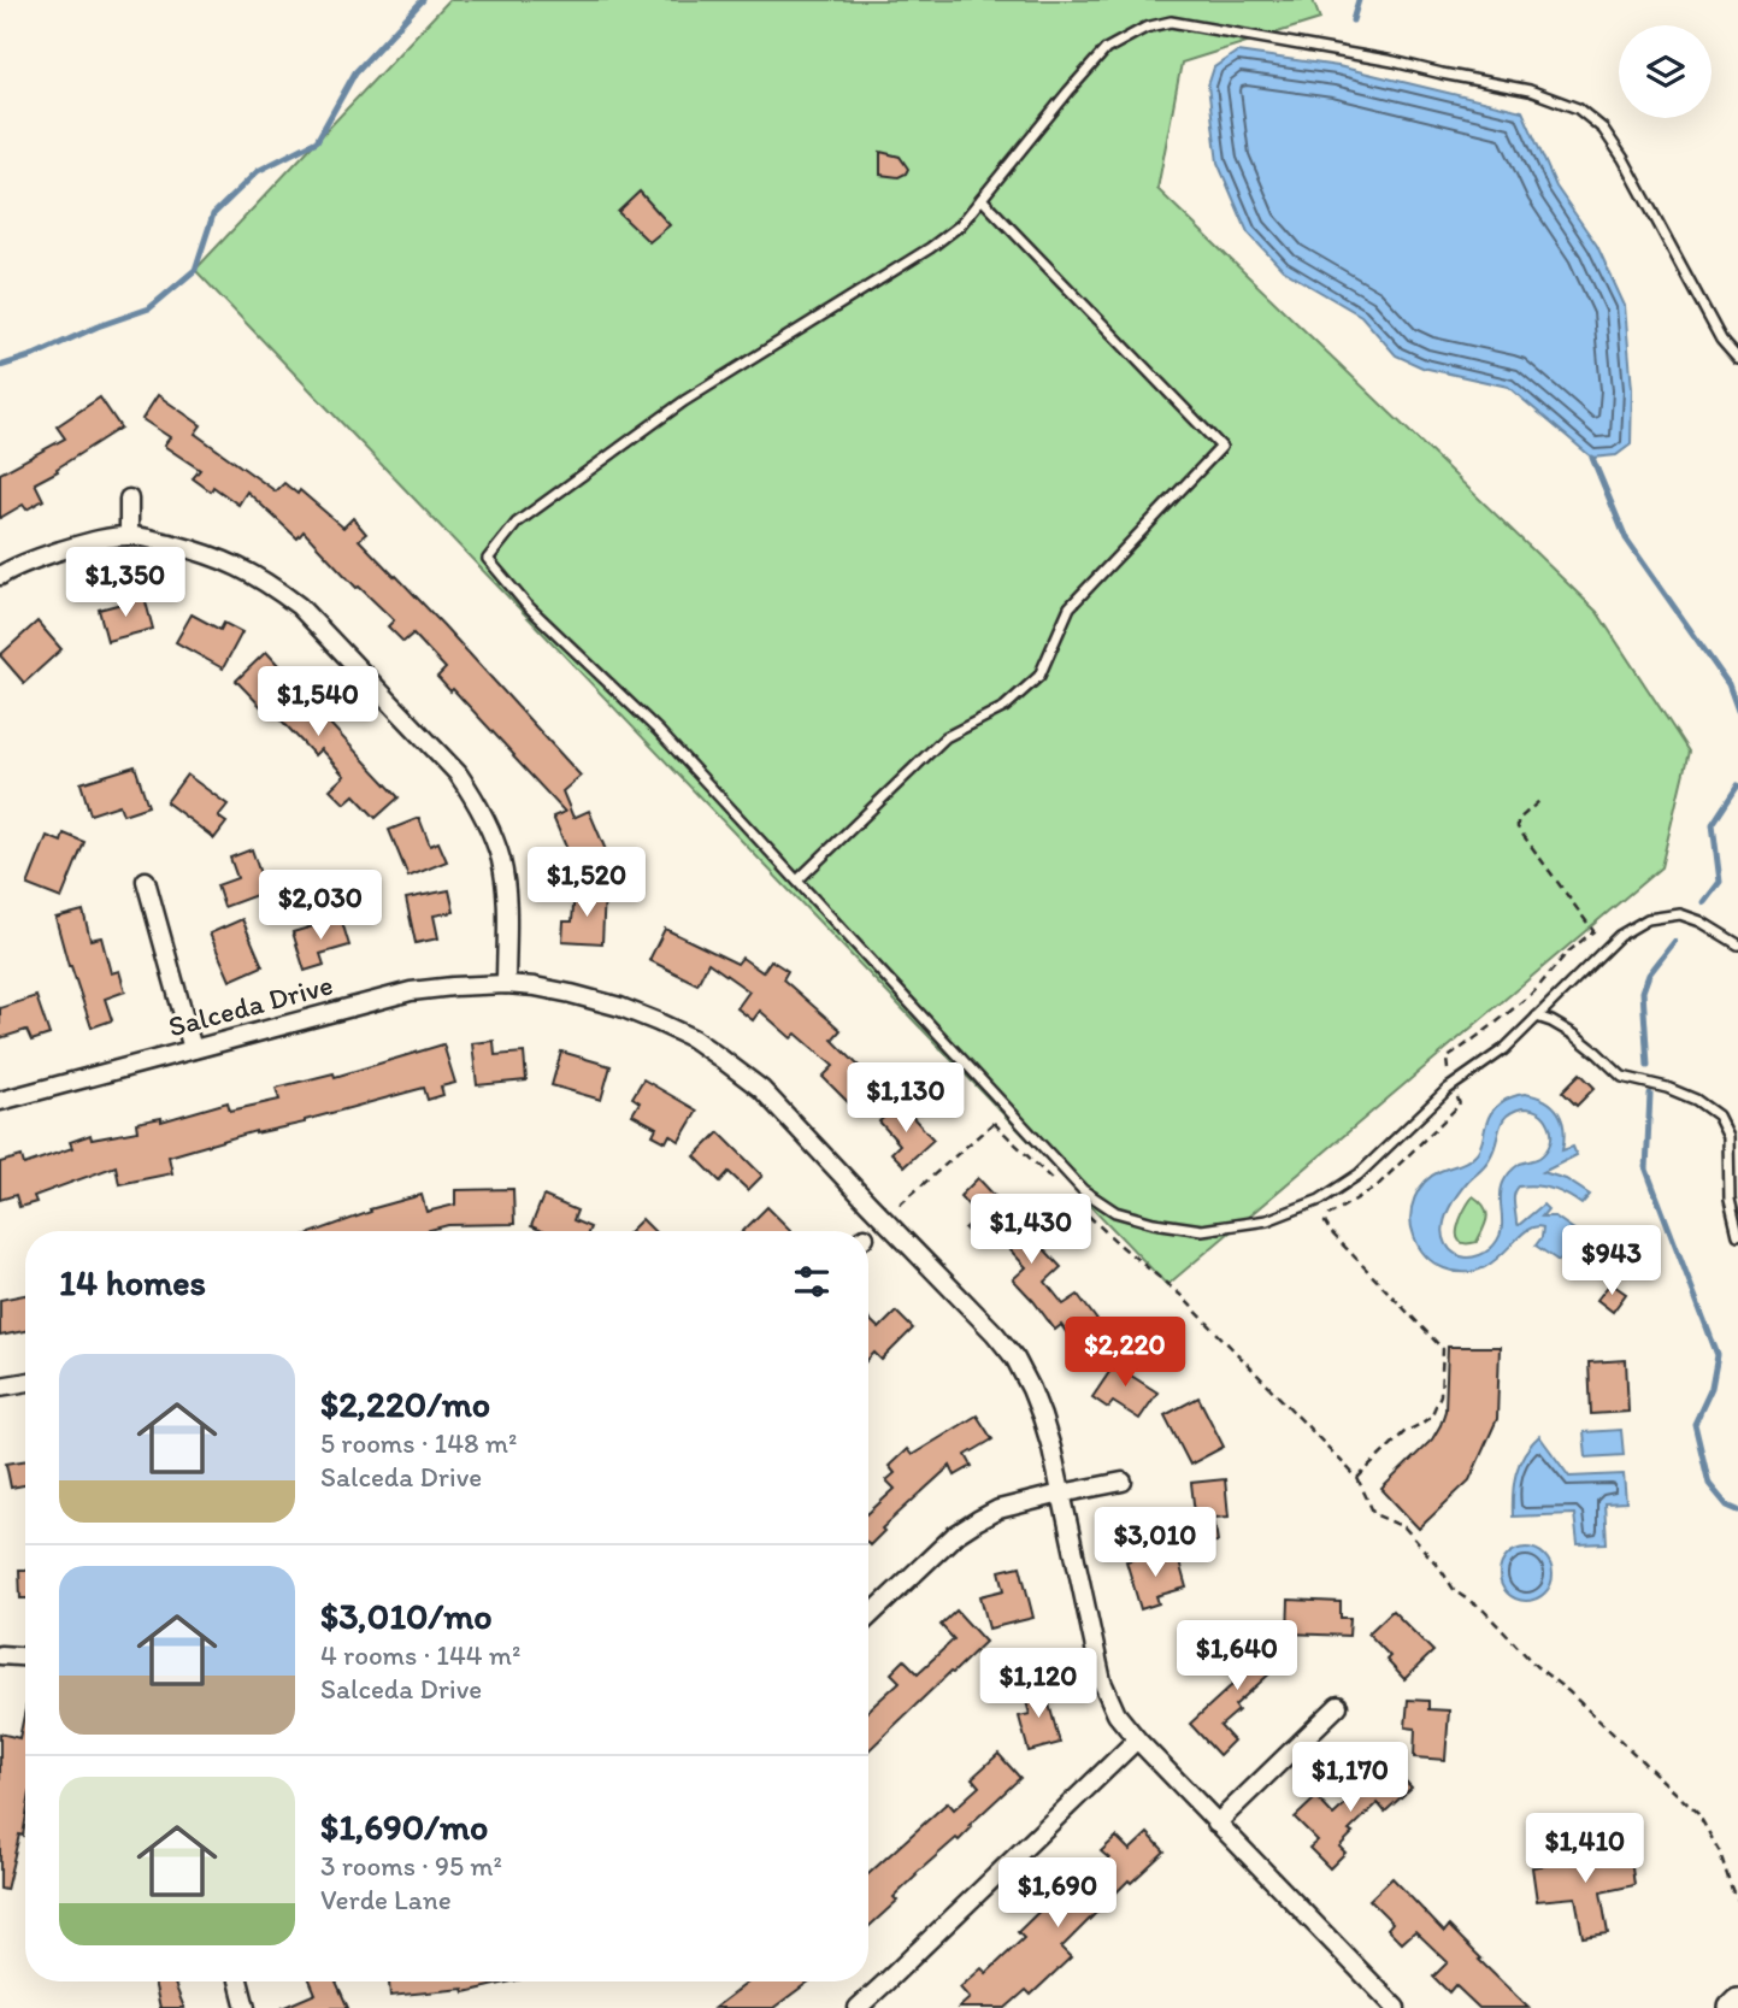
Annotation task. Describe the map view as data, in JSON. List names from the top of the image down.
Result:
{
  "streets": {
    "street": ["Salceda Drive"]
  },
  "page": {
    "price": [
      "$1,350",
      "$1,540",
      "$1,520",
      "$2,030",
      "$1,130",
      "$1,430",
      "$943",
      "$2,220",
      "$3,010",
      "$1,640",
      "$1,120",
      "$1,170",
      "$1,410",
      "$1,690"
    ],
    "heading": "14 homes",
    "list": [
      {
        "name": "$2,220/mo",
        "note": "5 rooms · 148 m² · Salceda Drive"
      },
      {
        "name": "$3,010/mo",
        "note": "4 rooms · 144 m² · Salceda Drive"
      },
      {
        "name": "$1,690/mo",
        "note": "3 rooms · 95 m² · Verde Lane"
      }
    ]
  }
}
